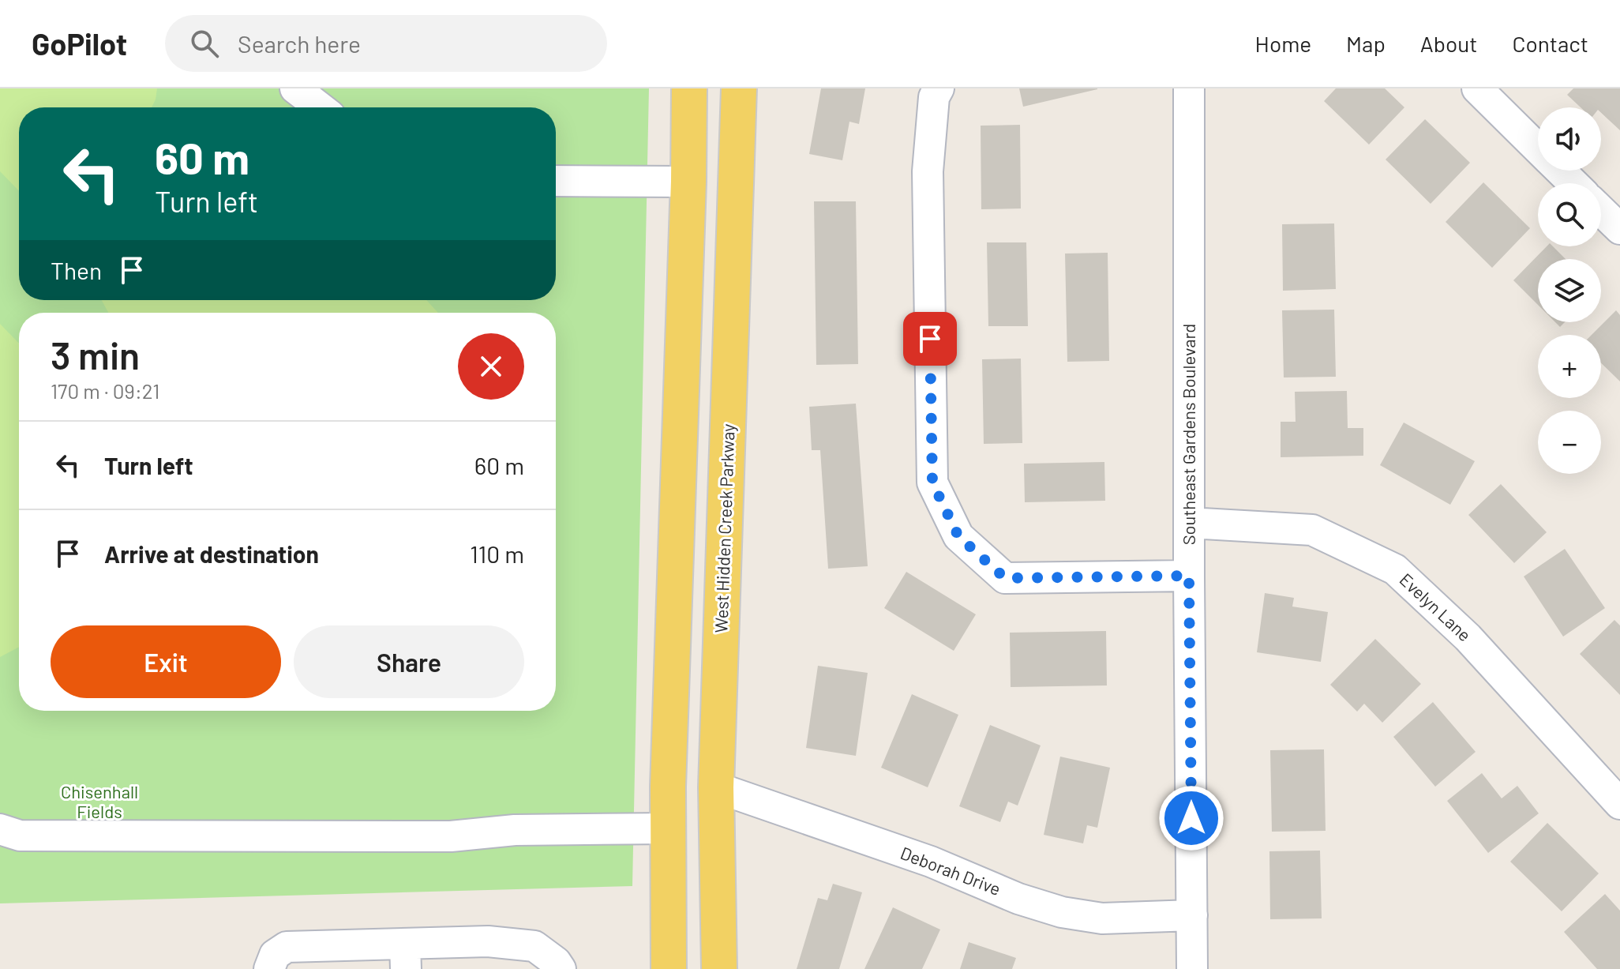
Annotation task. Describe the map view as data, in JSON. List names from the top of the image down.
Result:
{
  "streets": {
    "main road": ["West Hidden Creek Parkway"],
    "street": ["Southeast Gardens Boulevard", "Evelyn Lane", "Deborah Drive"]
  },
  "crossings": [
    ["Southeast Gardens Boulevard", "Evelyn Lane"],
    ["Southeast Gardens Boulevard", "Deborah Drive"],
    ["West Hidden Creek Parkway", "Deborah Drive"]
  ],
  "parks": ["Chisenhall Fields"],
  "page": {
    "header": "GoPilot",
    "search": "Search here",
    "nav": [
      "Home",
      "Map",
      "About",
      "Contact"
    ],
    "map_buttons": ["+", "−"],
    "turn": ["60 m", "Turn left"],
    "then": "Then",
    "heading": ["3 min", "170 m · 09:21"],
    "list": [
      {
        "name": "Turn left",
        "value": "60 m"
      },
      {
        "name": "Arrive at destination",
        "value": "110 m"
      }
    ],
    "buttons": ["Exit", "Share"]
  }
}
